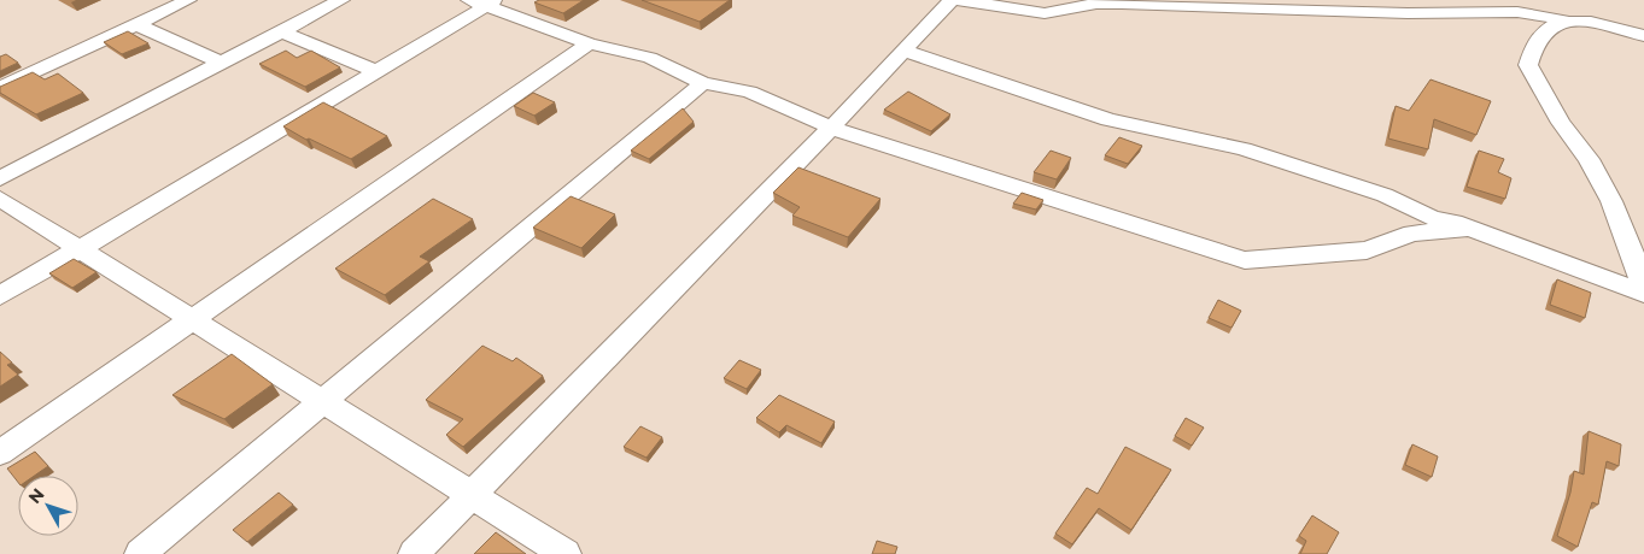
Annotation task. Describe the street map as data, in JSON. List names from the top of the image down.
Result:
{
  "north": "top left"
}
